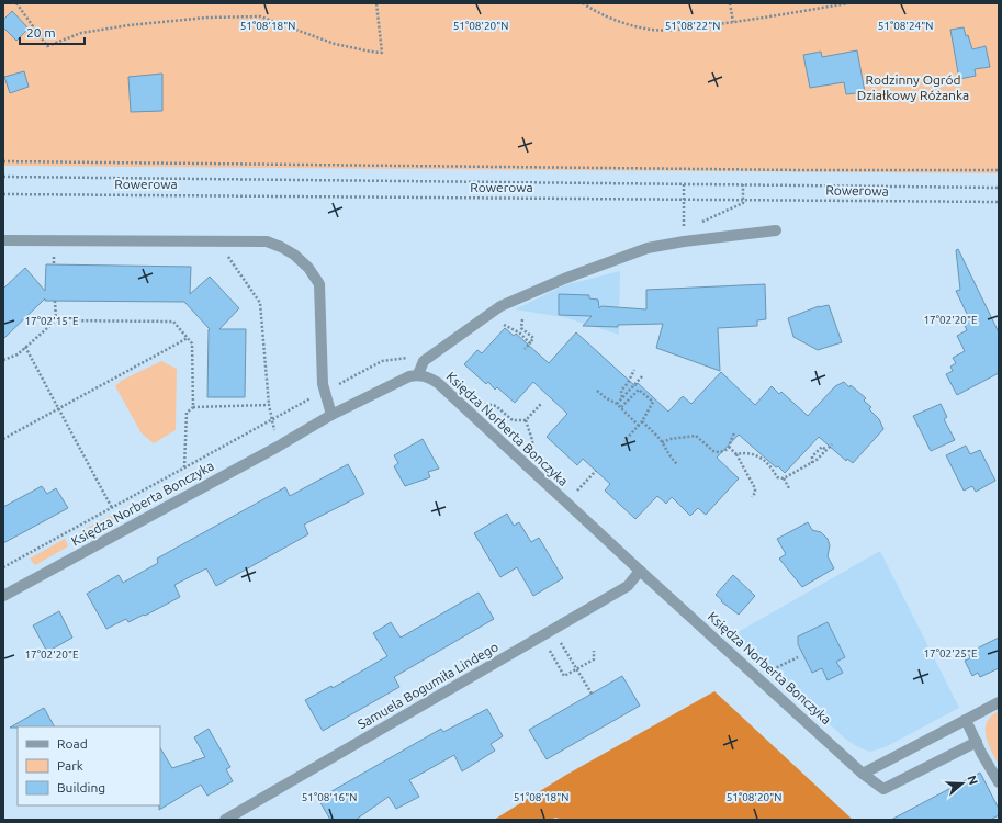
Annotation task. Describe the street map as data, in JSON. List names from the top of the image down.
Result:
{
  "streets": {
    "street": ["Księdza Norberta Bonczyka", "Samuela Bogumiła Lindego"],
    "path": ["Rowerowa"]
  },
  "crossings": [
    ["Księdza Norberta Bonczyka", "Samuela Bogumiła Lindego"]
  ],
  "parks": ["Rodzinny Ogród Działkowy Różanka"],
  "legend": ["Road", "Park", "Building"],
  "scale_bar": "20 m",
  "north": "right",
  "coordinates": [
    "51°08'18\"N",
    "51°08'20\"N",
    "51°08'22\"N",
    "51°08'24\"N",
    "17°02'20\"E",
    "17°02'15\"E",
    "17°02'25\"E",
    "51°08'16\"N"
  ]
}
